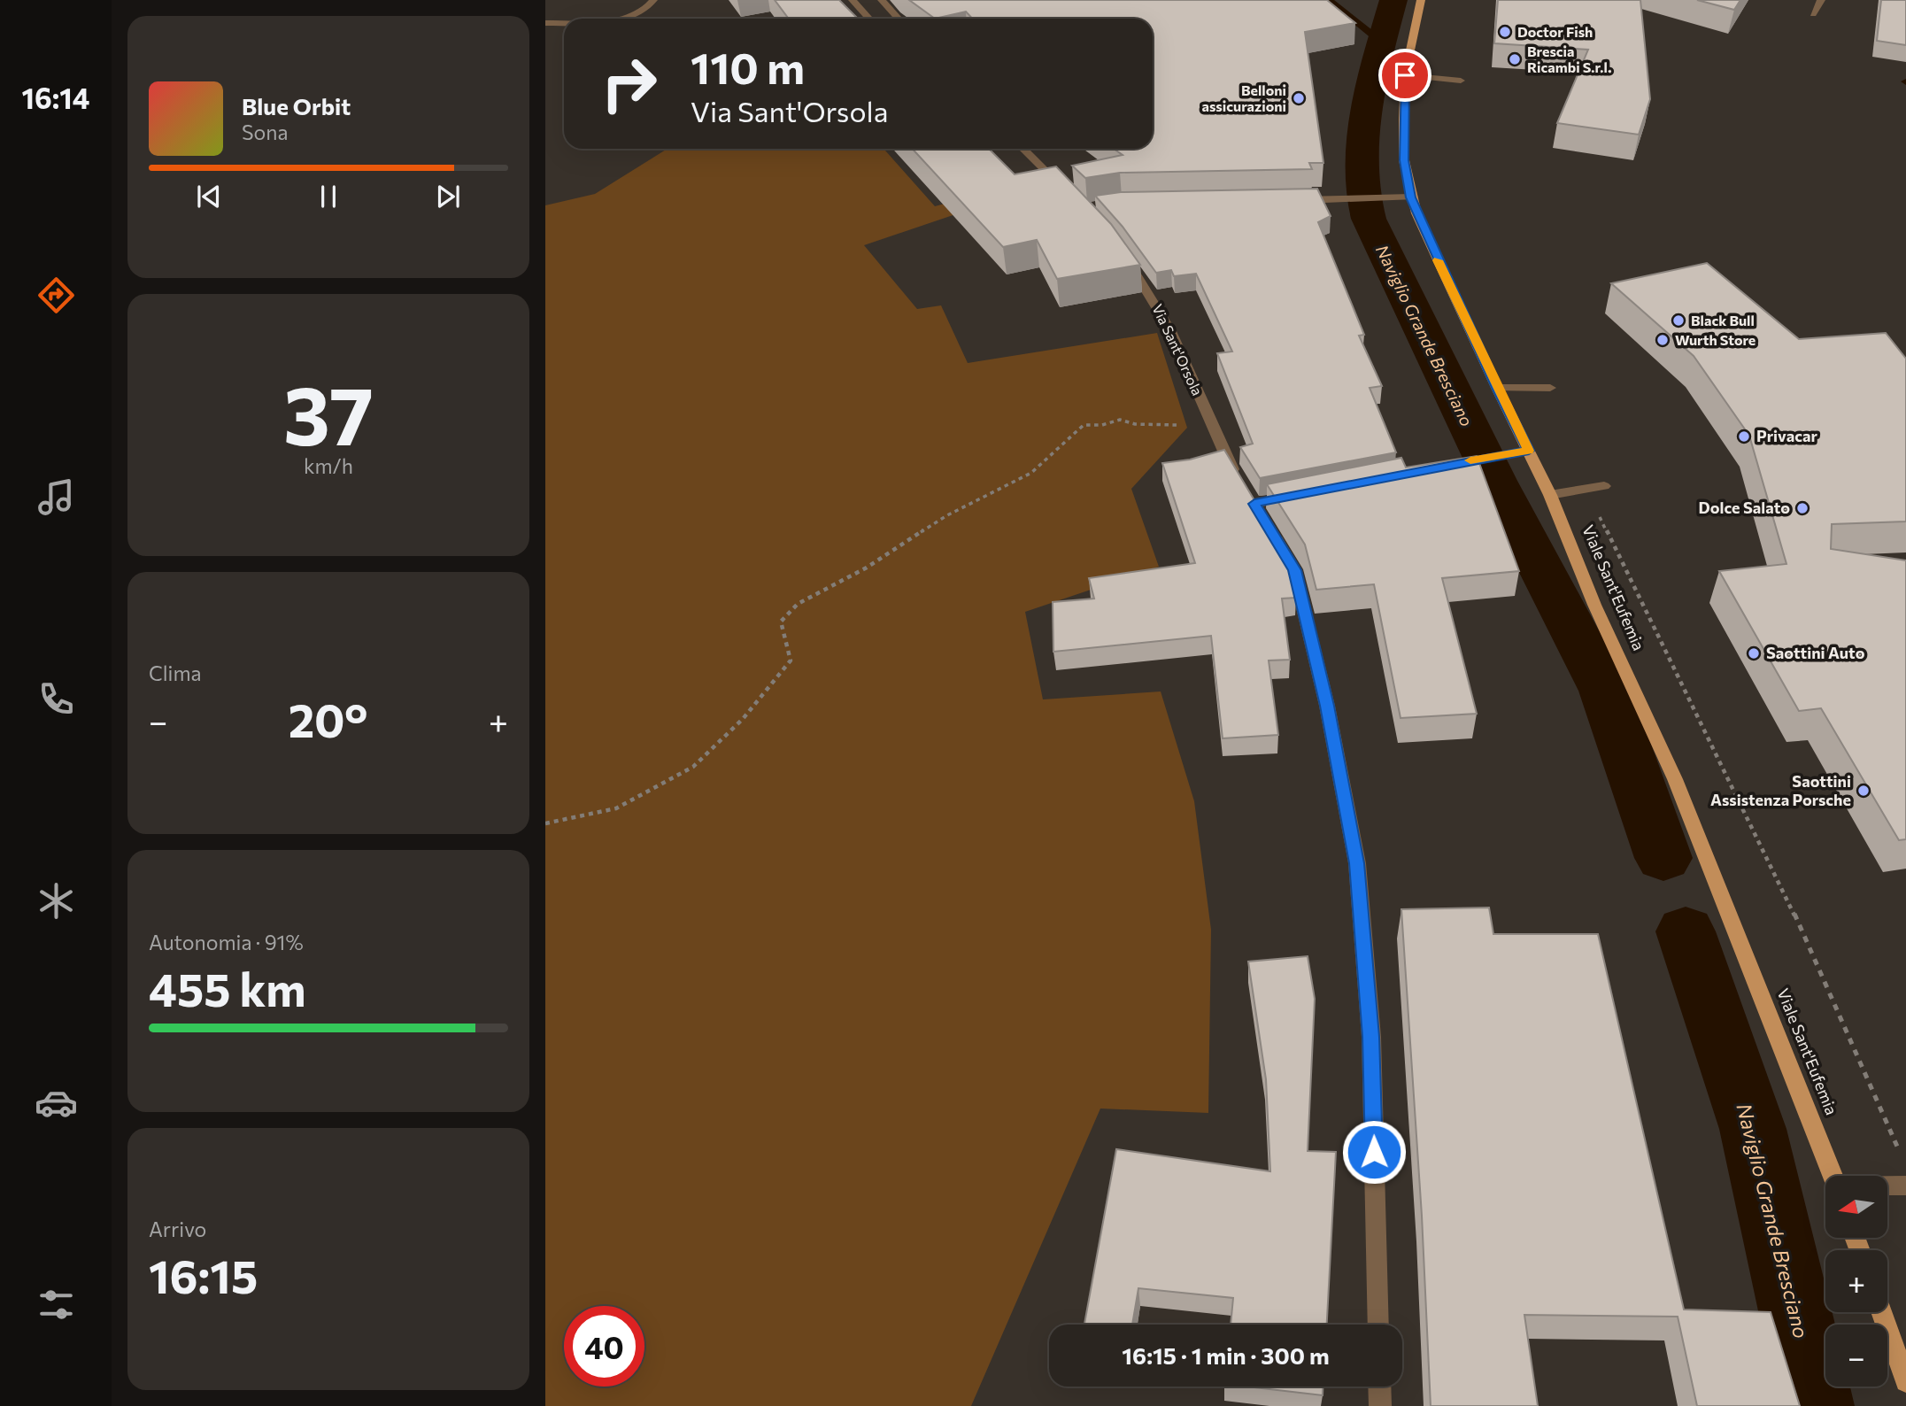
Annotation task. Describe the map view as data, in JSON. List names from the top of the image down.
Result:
{
  "streets": {
    "main road": ["Viale Sant'Eufemia"],
    "street": ["Via Sant'Orsola"]
  },
  "water": ["Naviglio Grande Bresciano"],
  "places": [
    "Doctor Fish",
    "Brescia Ricambi S.r.l.",
    "Belloni assicurazioni",
    "Black Bull",
    "Wurth Store",
    "Privacar",
    "Dolce Salato",
    "Saottini Auto",
    "Saottini Assistenza Porsche"
  ],
  "north": "left",
  "page": {
    "tabs": "16:14",
    "turn": ["110 m", "Via Sant'Orsola"],
    "song": ["Blue Orbit", "Sona"],
    "tile": [
      ["37", "km/h"],
      "Clima",
      ["Autonomia · 91%", "455 km"],
      ["Arrivo", "16:15"]
    ],
    "heat": ["−", "20°", "+"],
    "map_buttons": ["+", "−"],
    "limit": "40",
    "trip": "16:15 · 1 min · 300 m"
  }
}
